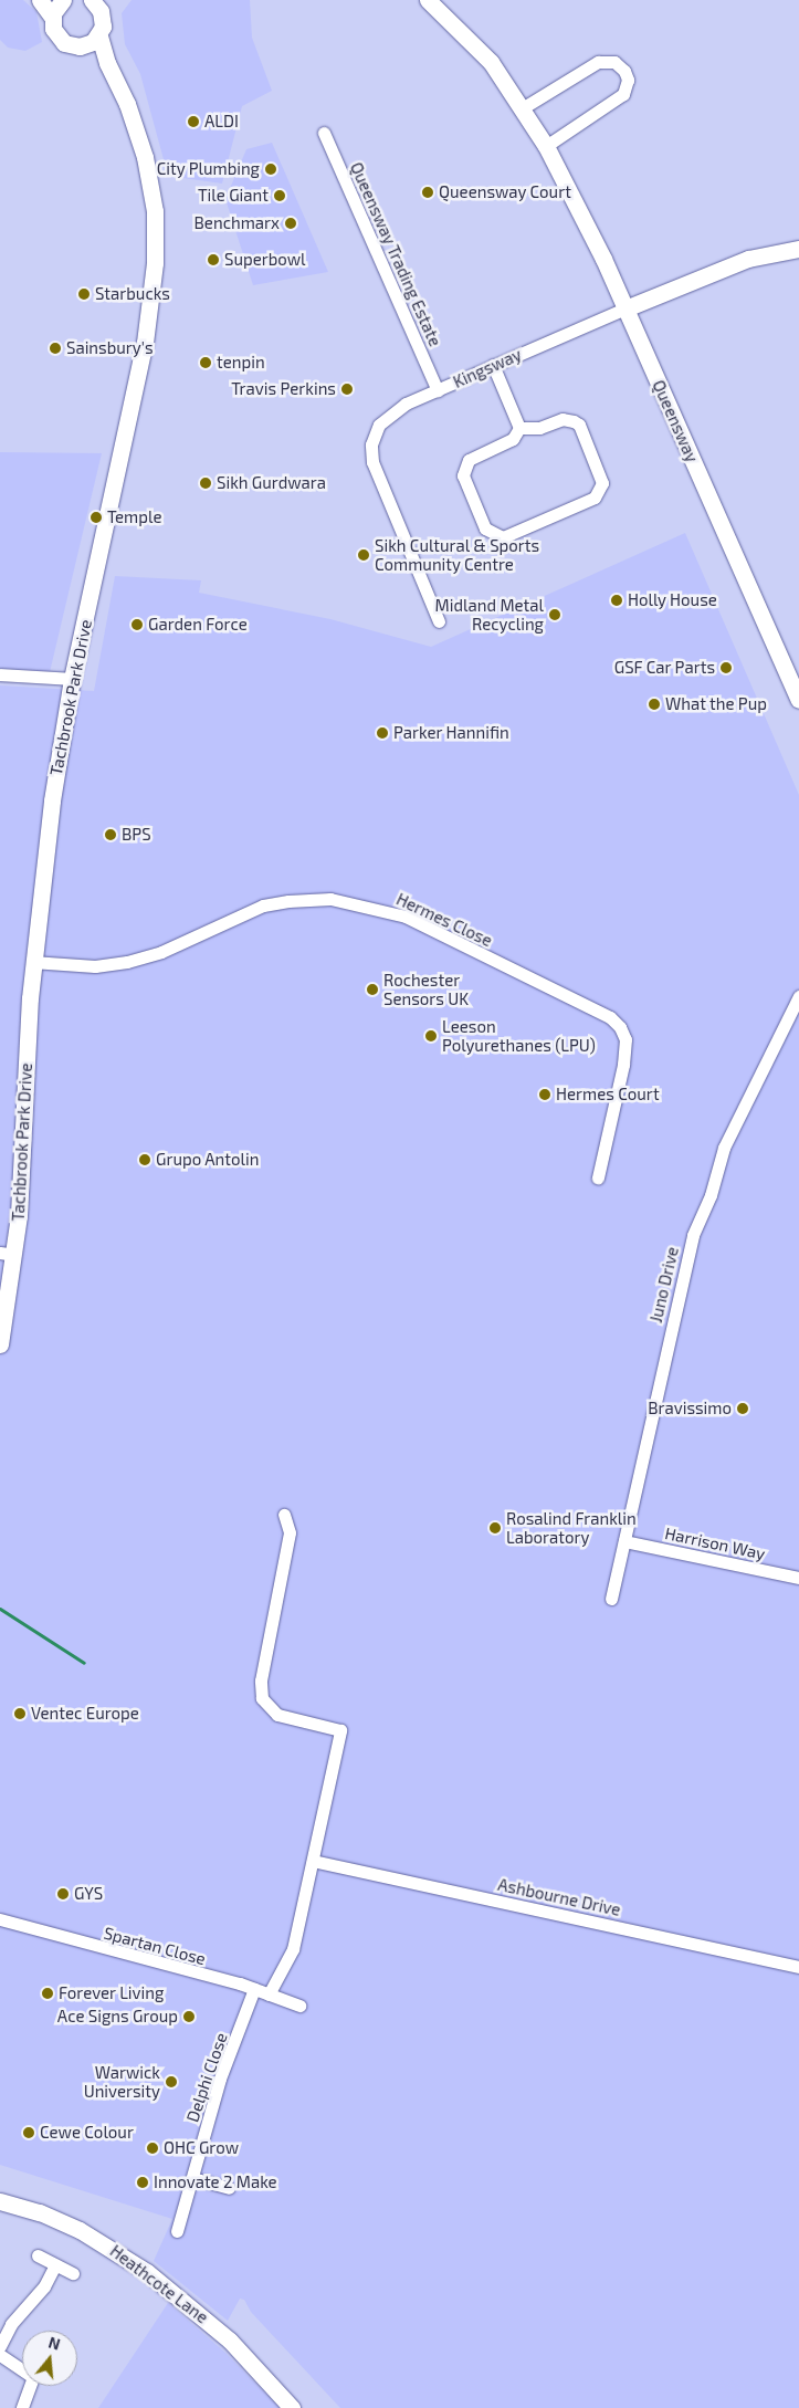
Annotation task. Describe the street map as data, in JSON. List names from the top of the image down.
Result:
{
  "streets": {
    "street": [
      "Queensway Trading Estate",
      "Kingsway",
      "Queensway",
      "Tachbrook Park Drive",
      "Hermes Close",
      "Juno Drive",
      "Harrison Way",
      "Ashbourne Drive",
      "Spartan Close",
      "Delphi Close",
      "Heathcote Lane"
    ]
  },
  "crossings": [
    ["Queensway Trading Estate", "Kingsway"],
    ["Kingsway", "Queensway"],
    ["Tachbrook Park Drive", "Hermes Close"],
    ["Juno Drive", "Harrison Way"],
    ["Spartan Close", "Delphi Close"]
  ],
  "places": [
    "ALDI",
    "City Plumbing",
    "Queensway Court",
    "Tile Giant",
    "Benchmarx",
    "Superbowl",
    "Starbucks",
    "Sainsbury's",
    "tenpin",
    "Travis Perkins",
    "Sikh Gurdwara",
    "Temple",
    "Sikh Cultural & Sports Community Centre",
    "Holly House",
    "Midland Metal Recycling",
    "Garden Force",
    "GSF Car Parts",
    "What the Pup",
    "Parker Hannifin",
    "BPS",
    "Rochester Sensors UK",
    "Leeson Polyurethanes (LPU)",
    "Hermes Court",
    "Grupo Antolin",
    "Bravissimo",
    "Rosalind Franklin Laboratory",
    "Ventec Europe",
    "GYS",
    "Forever Living",
    "Ace Signs Group",
    "Warwick University",
    "Cewe Colour",
    "OHC Grow",
    "Innovate 2 Make"
  ],
  "north": "top"
}
